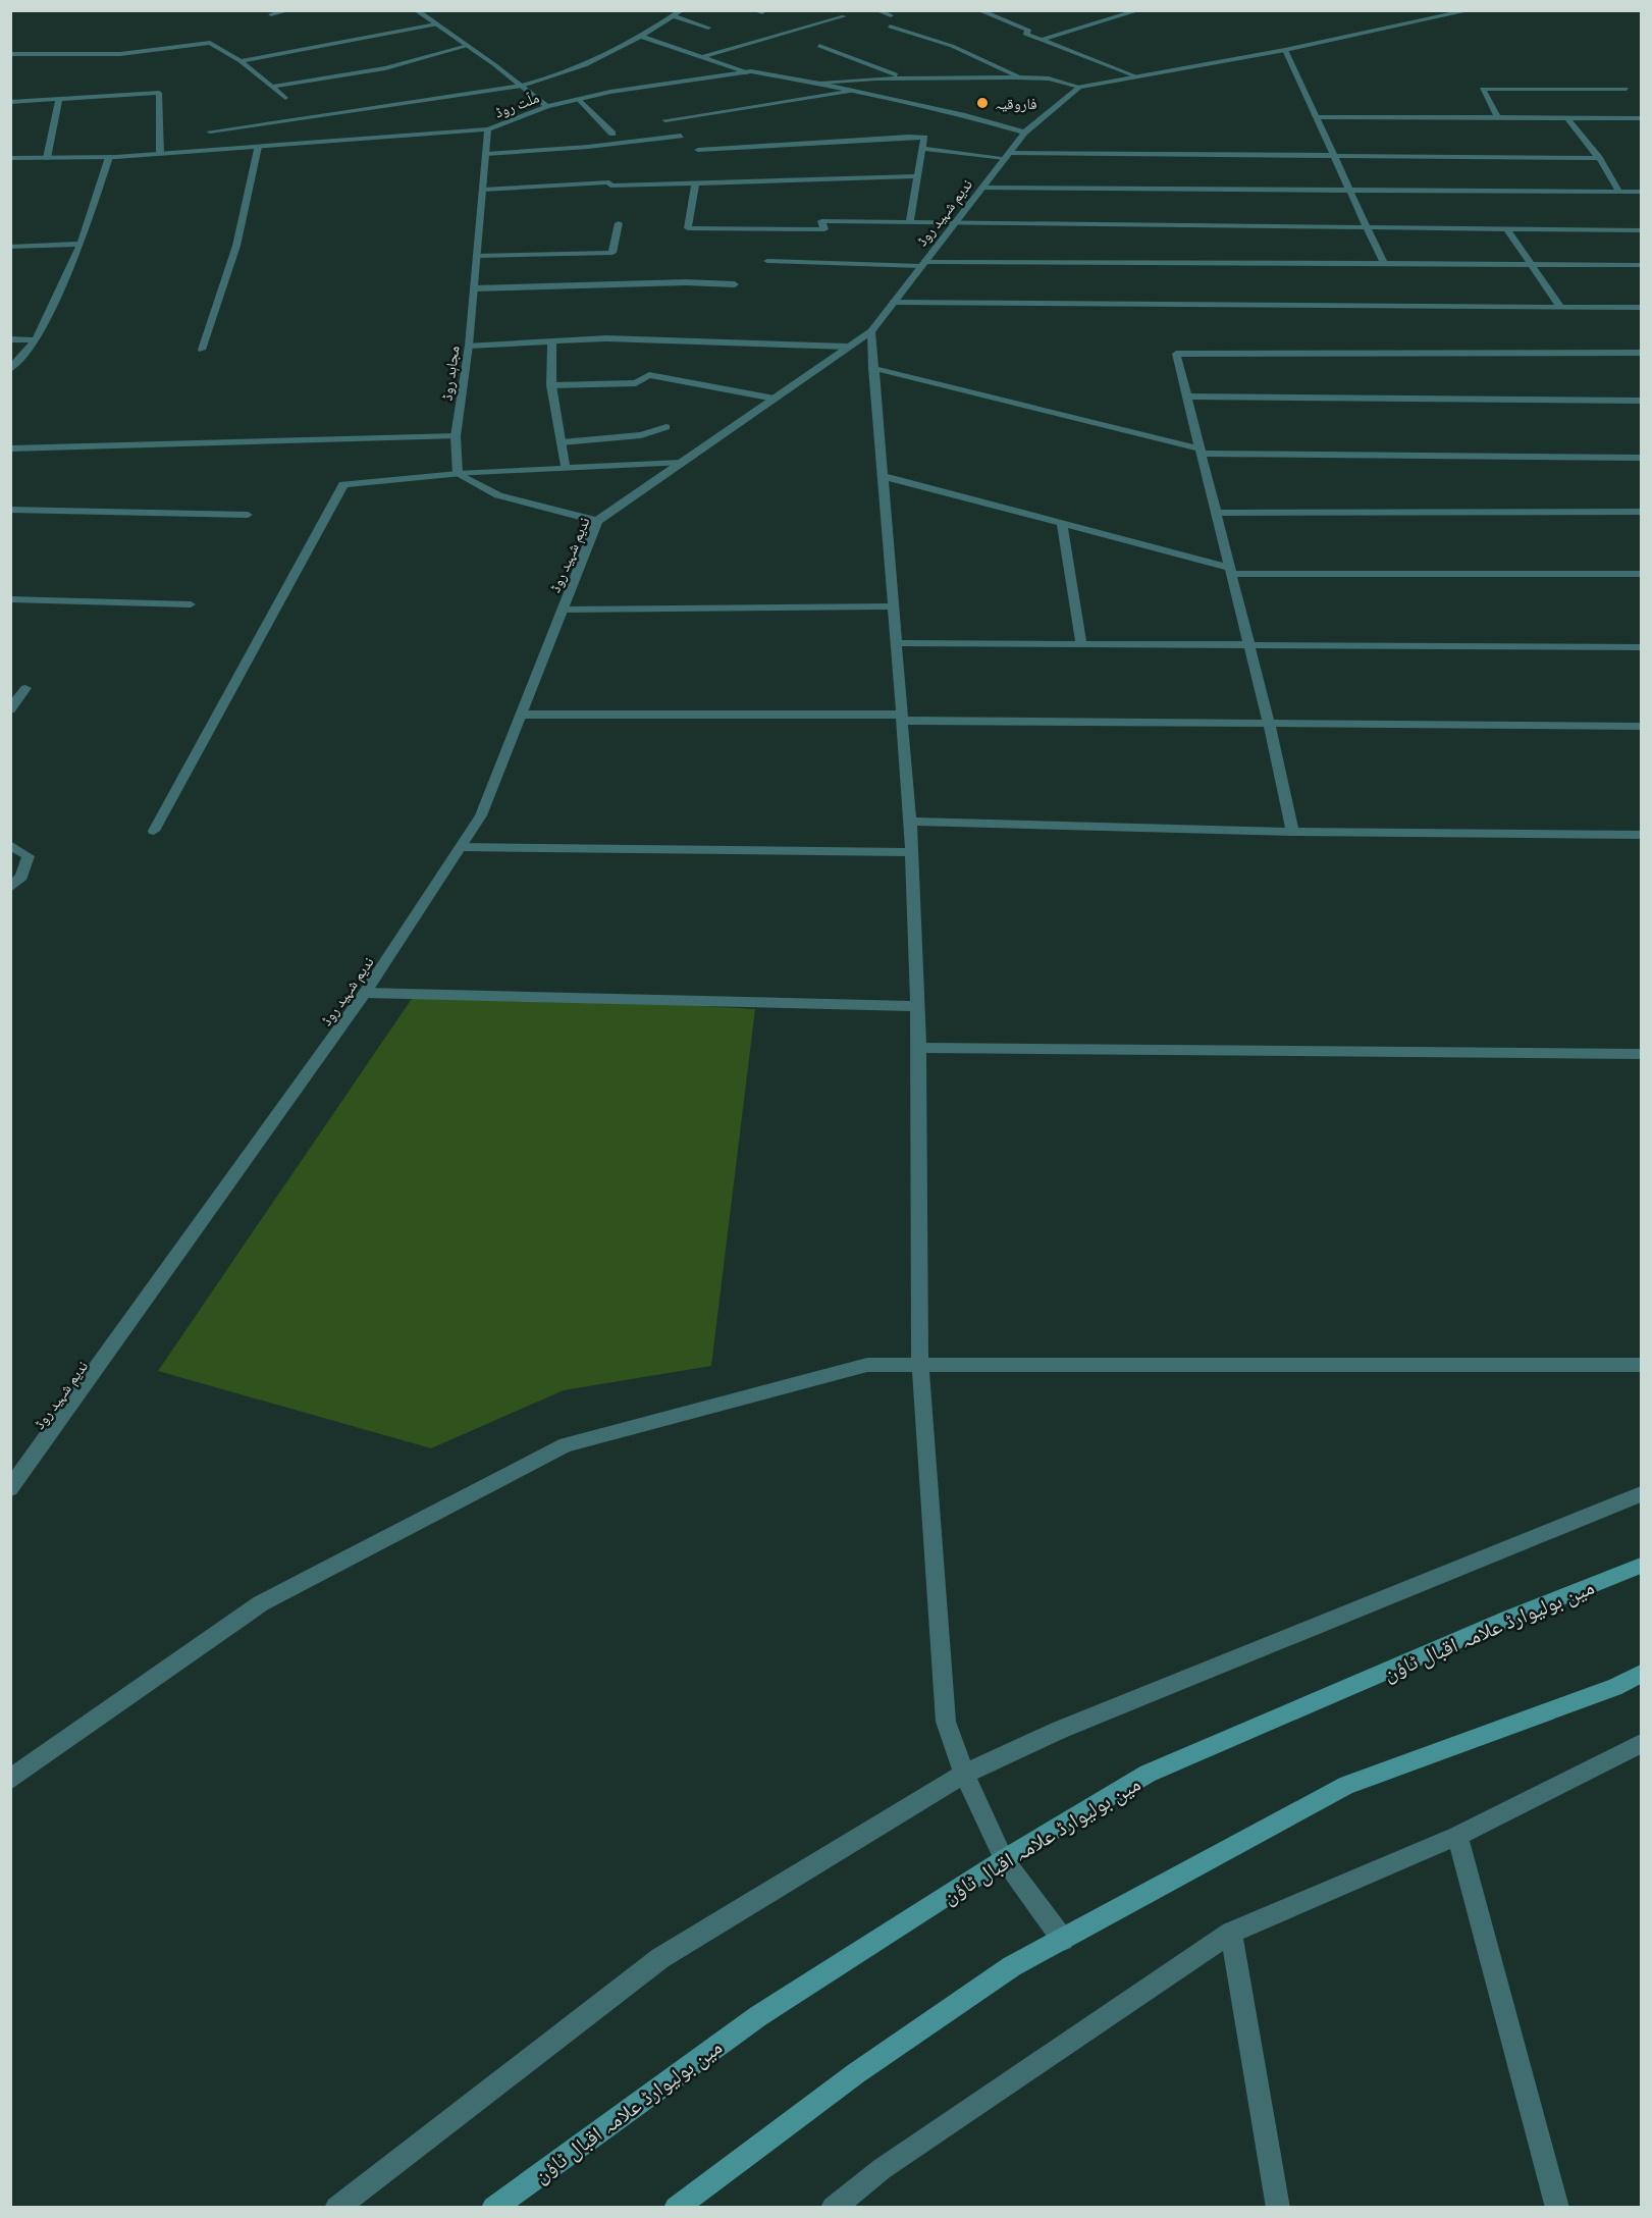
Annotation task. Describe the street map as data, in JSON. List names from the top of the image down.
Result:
{
  "streets": {
    "main road": ["مین بولیوارڈ علامہ اقبال ٹاؤن"],
    "street": ["ملّت روڈ", "ندیم شہید روڈ", "مجاہد روڈ"]
  },
  "crossings": [
    ["ملّت روڈ", "ندیم شہید روڈ"],
    ["ملّت روڈ", "مجاہد روڈ"]
  ],
  "places": ["فاروقیہ"]
}
